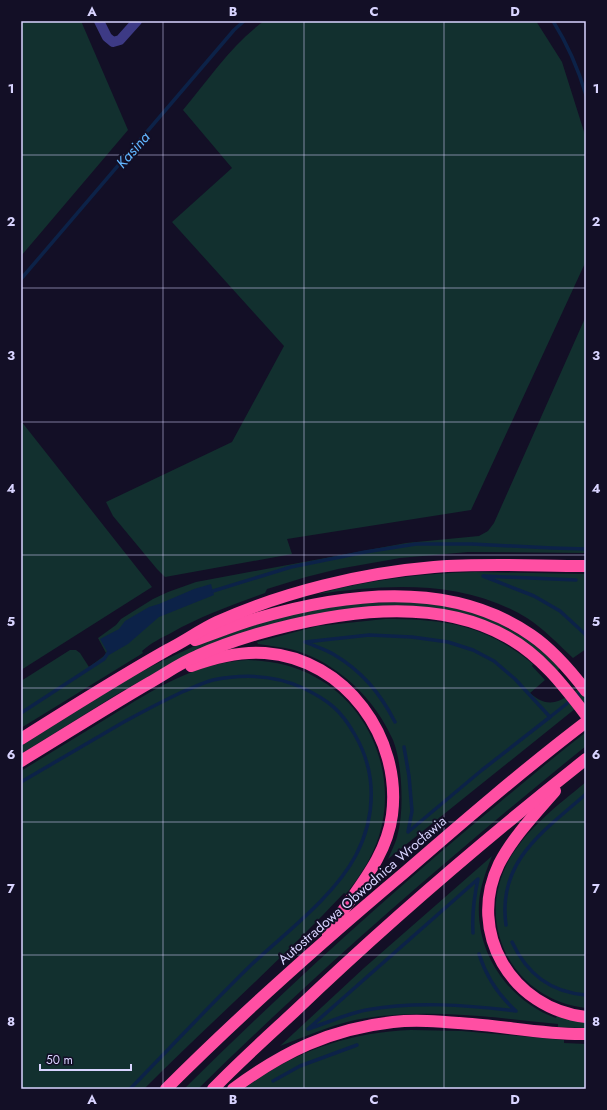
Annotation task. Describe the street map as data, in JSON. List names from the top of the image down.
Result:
{
  "streets": {
    "highway": ["Autostradowa Obwodnica Wrocławia"]
  },
  "water": ["Kasina"],
  "scale_bar": "50 m",
  "grid": {
    "columns": [
      "A",
      "B",
      "C",
      "D"
    ],
    "rows": [
      "1",
      "2",
      "3",
      "4",
      "5",
      "6",
      "7",
      "8"
    ]
  }
}
